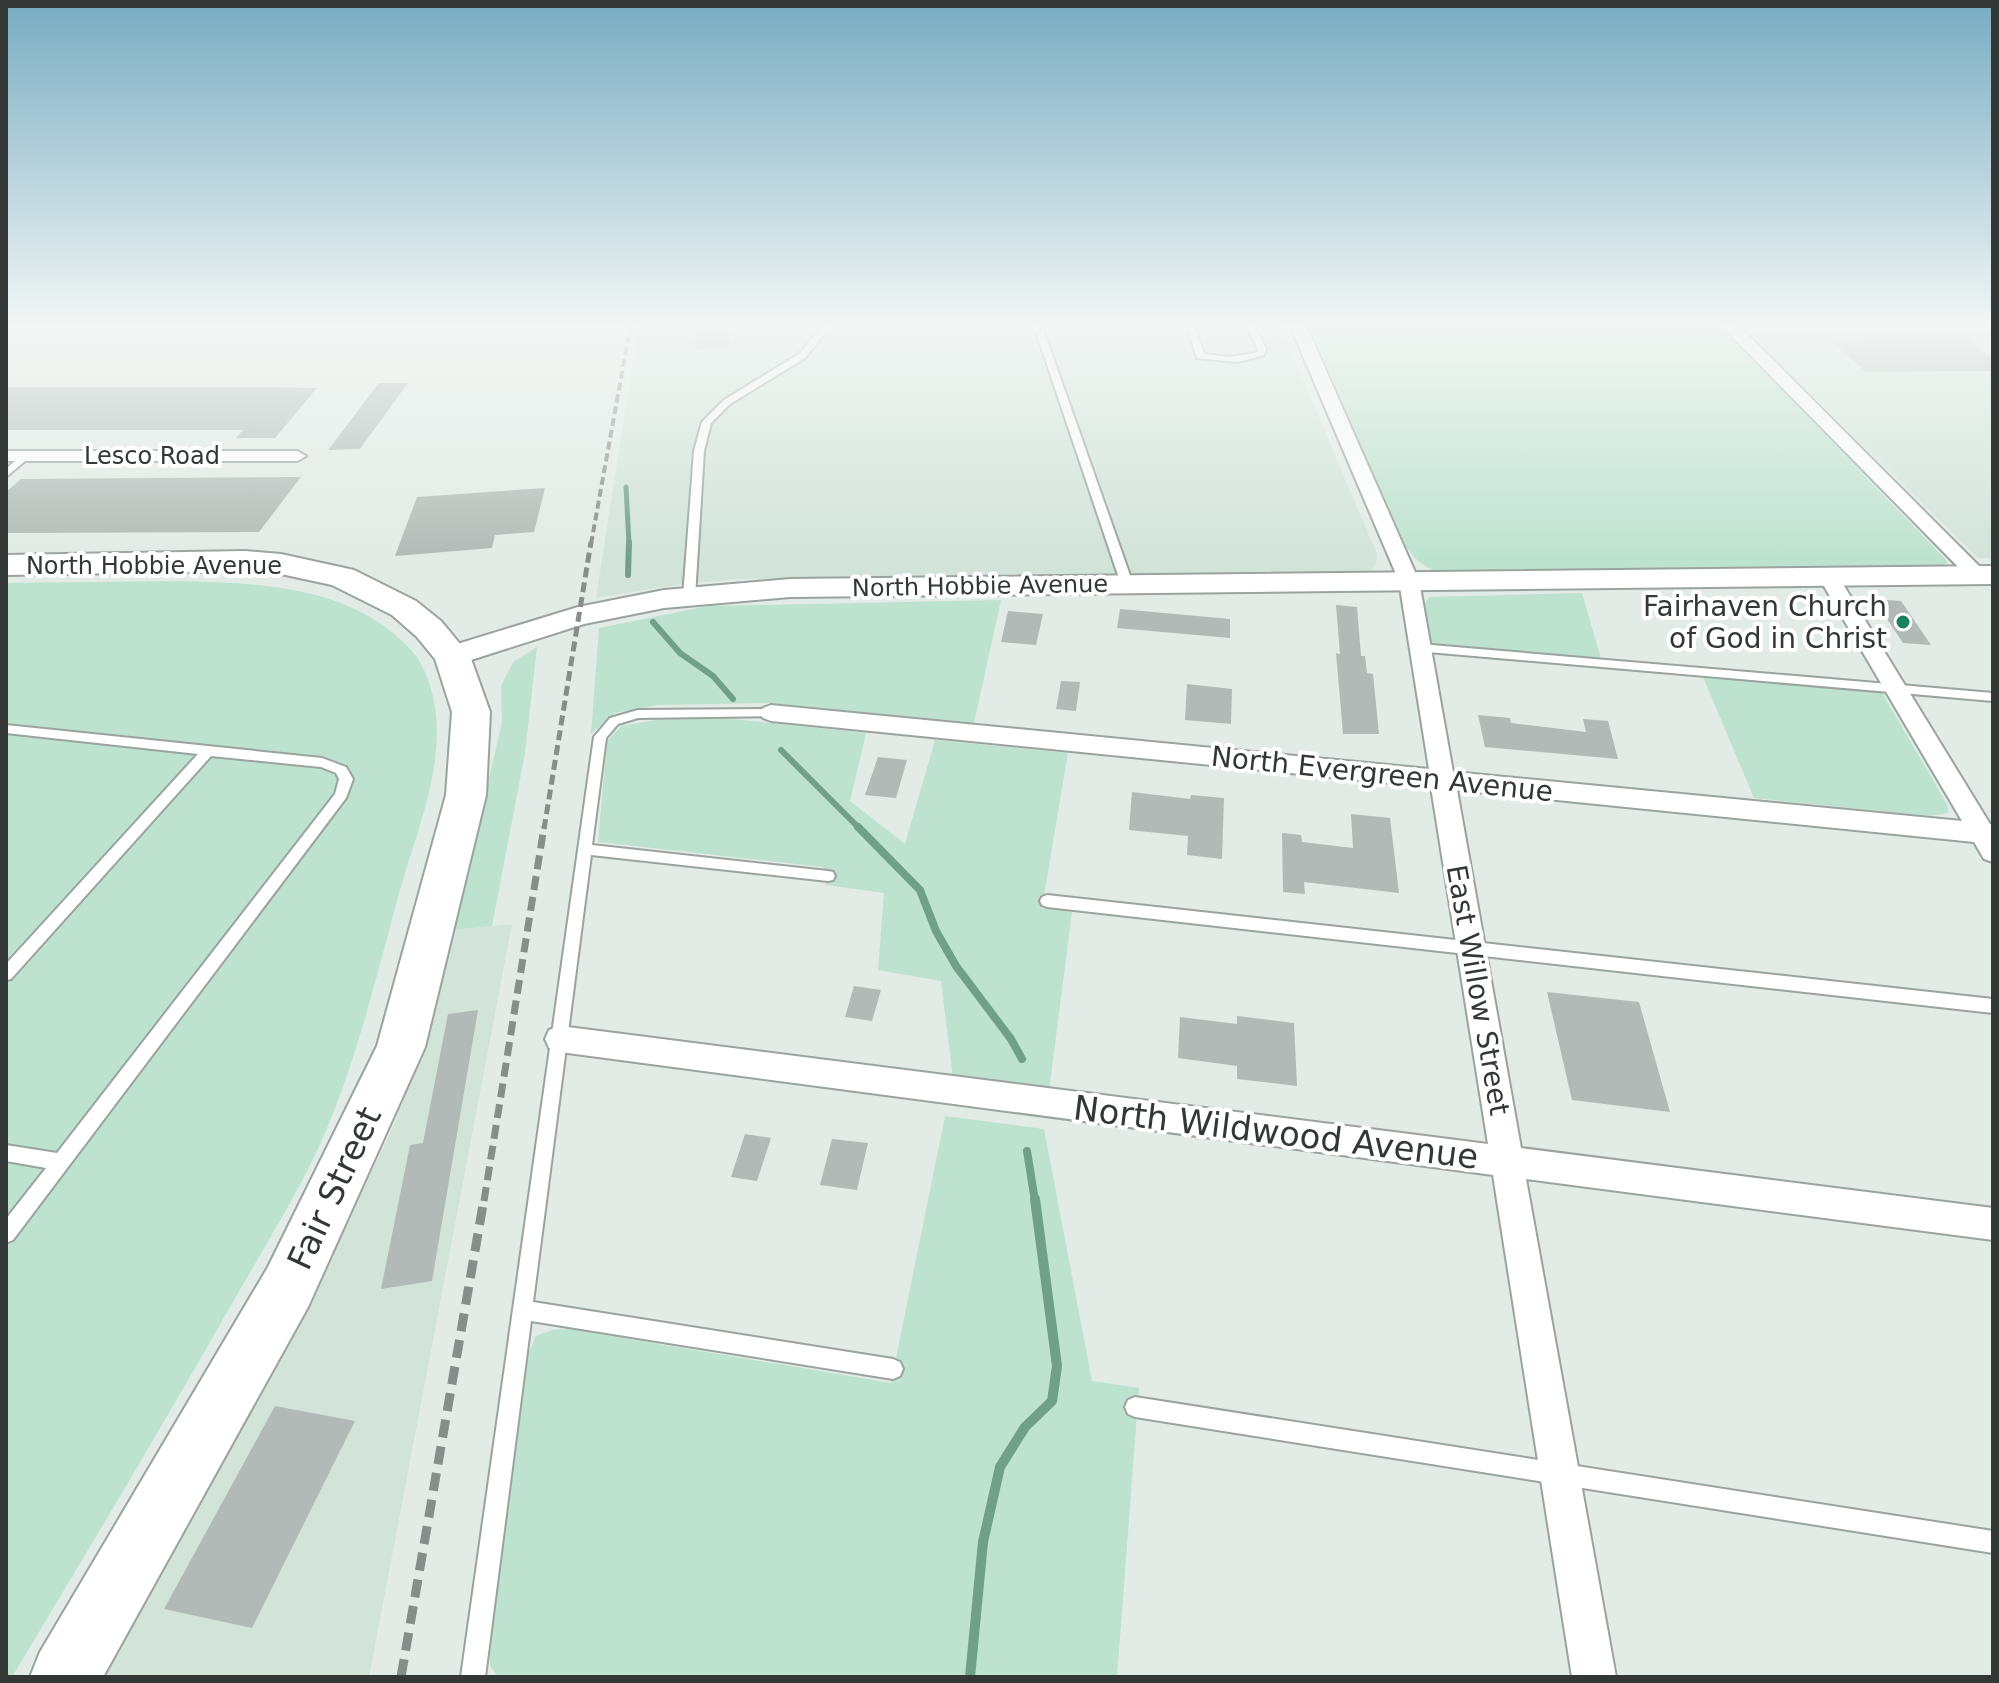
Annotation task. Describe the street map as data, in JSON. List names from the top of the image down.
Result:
{
  "streets": {
    "main road": ["North Hobbie Avenue", "Fair Street"],
    "street": [
      "Lesco Road",
      "North Evergreen Avenue",
      "East Willow Street",
      "North Wildwood Avenue"
    ]
  },
  "crossings": [
    ["North Hobbie Avenue", "East Willow Street"],
    ["North Hobbie Avenue", "Fair Street"],
    ["North Evergreen Avenue", "East Willow Street"],
    ["East Willow Street", "North Wildwood Avenue"]
  ],
  "places": ["Fairhaven Church of God in Christ"]
}
